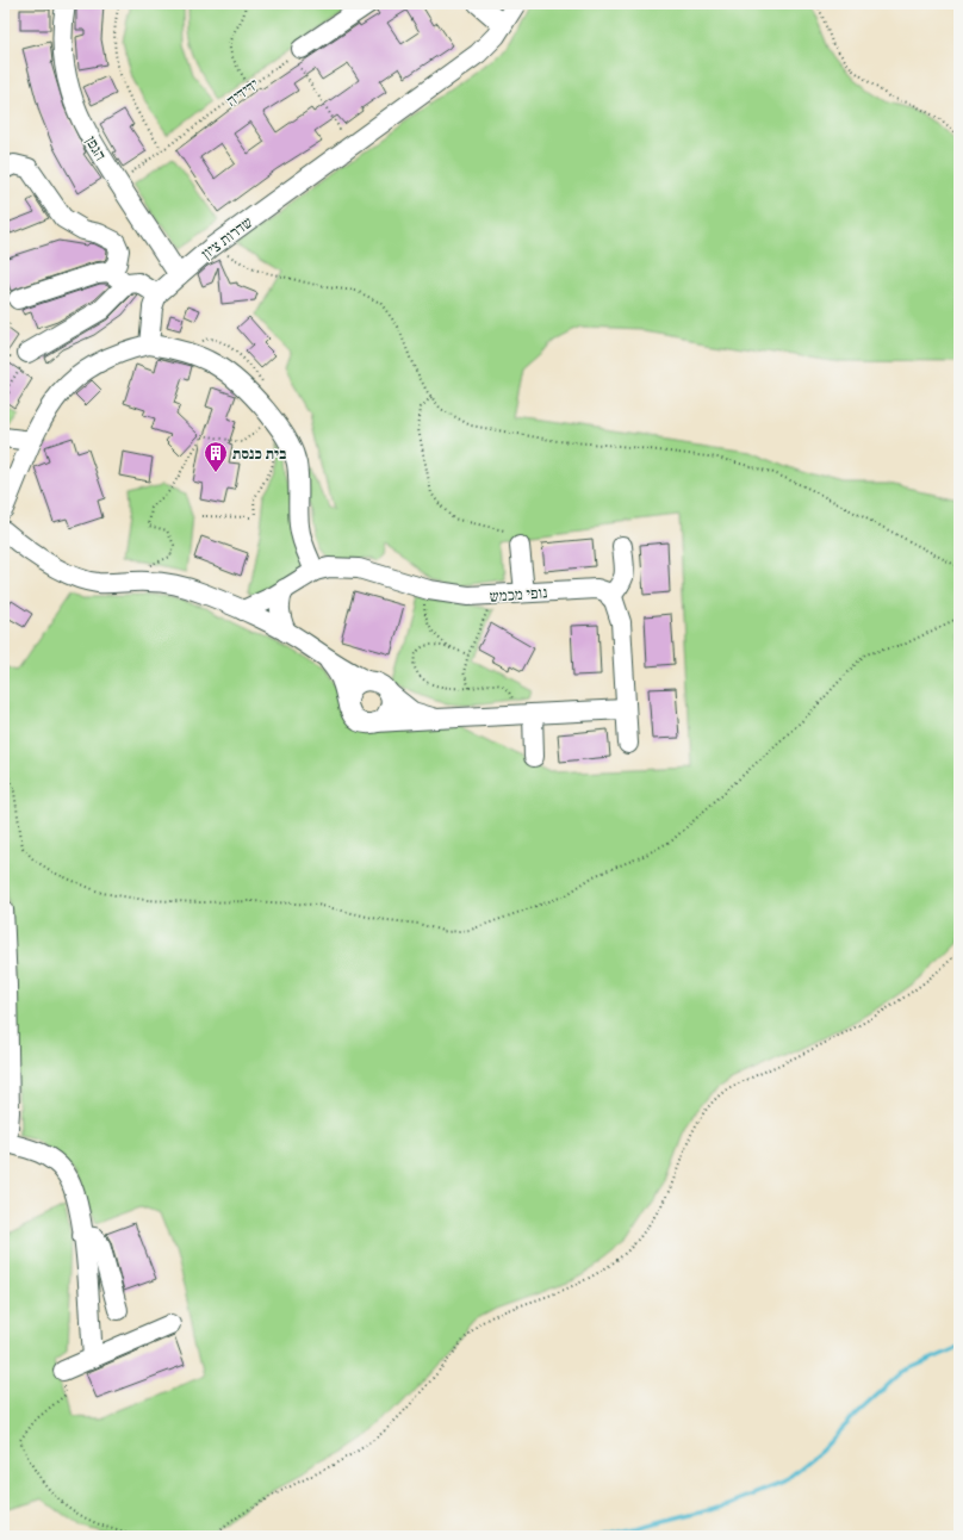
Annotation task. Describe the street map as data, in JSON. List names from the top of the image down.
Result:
{
  "streets": {
    "street": ["הגפן", "שדרות ציון", "נופי מכמש"],
    "path": ["ידידיה"]
  },
  "crossings": [
    ["ידידיה", "הגפן"],
    ["הגפן", "שדרות ציון"]
  ],
  "places": {
    "building": ["בית כנסת"]
  }
}
